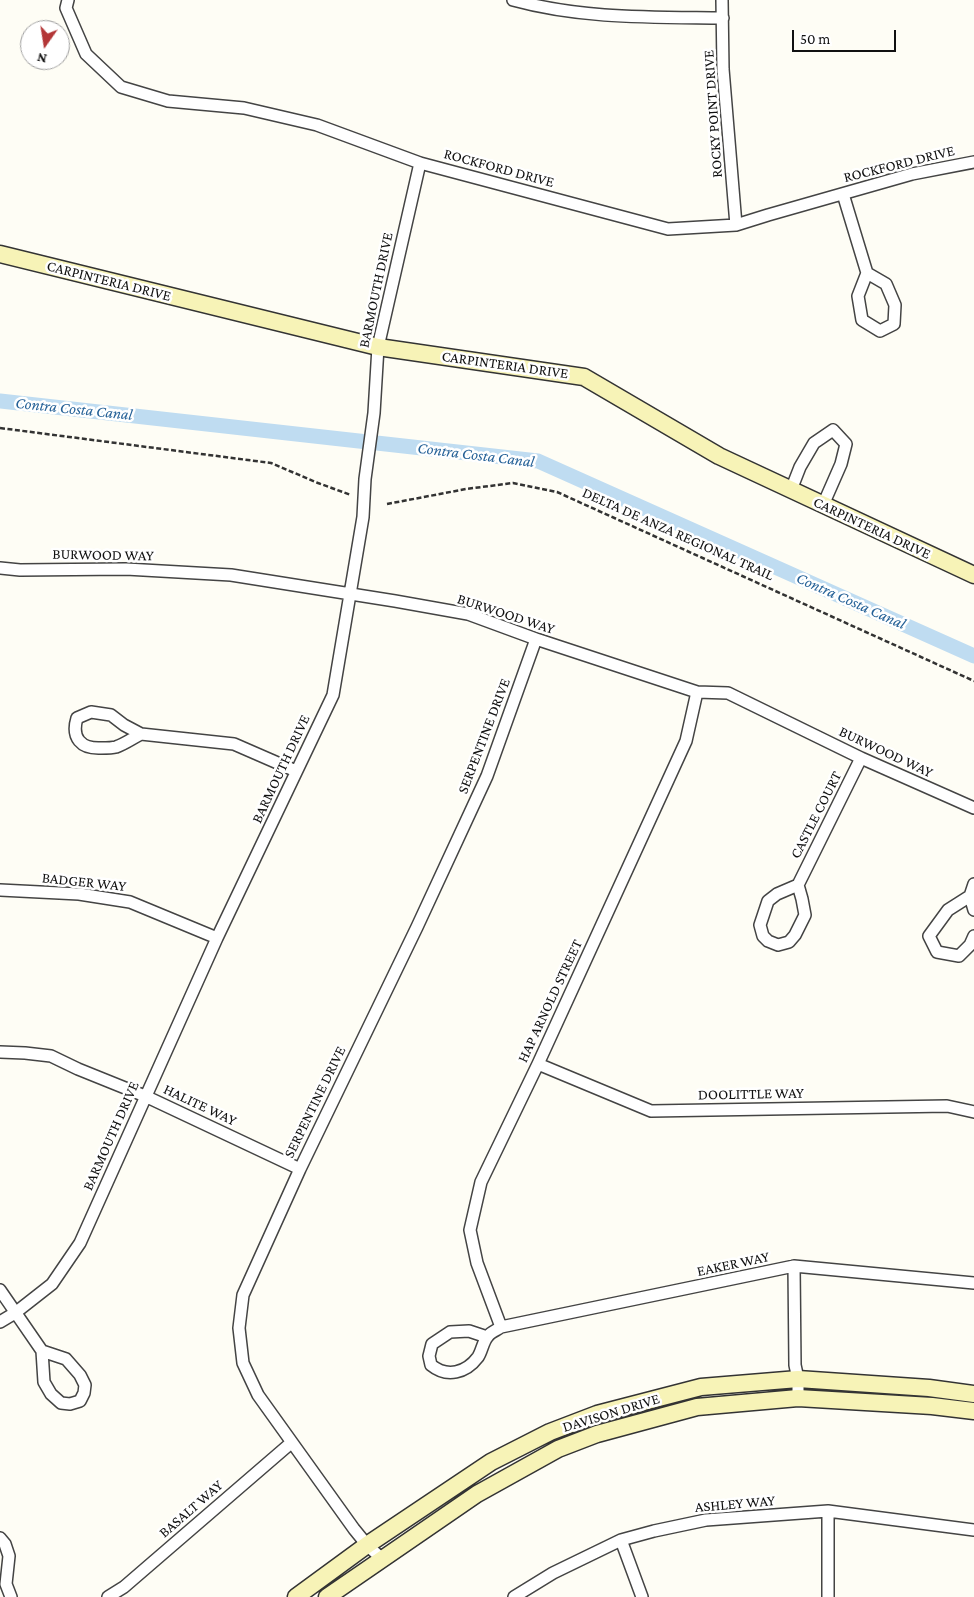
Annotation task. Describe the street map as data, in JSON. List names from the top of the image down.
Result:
{
  "streets": {
    "main road": ["CARPINTERIA DRIVE", "DAVISON DRIVE"],
    "street": [
      "ROCKY POINT DRIVE",
      "ROCKFORD DRIVE",
      "BARMOUTH DRIVE",
      "BURWOOD WAY",
      "SERPENTINE DRIVE",
      "CASTLE COURT",
      "BADGER WAY",
      "HAP ARNOLD STREET",
      "DOOLITTLE WAY",
      "HALITE WAY",
      "EAKER WAY",
      "ASHLEY WAY",
      "BASALT WAY"
    ],
    "path": ["DELTA DE ANZA REGIONAL TRAIL"]
  },
  "crossings": [
    ["ROCKY POINT DRIVE", "ROCKFORD DRIVE"],
    ["ROCKFORD DRIVE", "BARMOUTH DRIVE"],
    ["CARPINTERIA DRIVE", "BARMOUTH DRIVE"],
    ["BARMOUTH DRIVE", "BURWOOD WAY"],
    ["BARMOUTH DRIVE", "BADGER WAY"],
    ["BARMOUTH DRIVE", "HALITE WAY"],
    ["BURWOOD WAY", "SERPENTINE DRIVE"],
    ["BURWOOD WAY", "CASTLE COURT"],
    ["BURWOOD WAY", "HAP ARNOLD STREET"],
    ["SERPENTINE DRIVE", "HALITE WAY"],
    ["SERPENTINE DRIVE", "DAVISON DRIVE"],
    ["SERPENTINE DRIVE", "BASALT WAY"],
    ["HAP ARNOLD STREET", "DOOLITTLE WAY"],
    ["HAP ARNOLD STREET", "EAKER WAY"]
  ],
  "water": ["Contra Costa Canal"],
  "scale_bar": "50 m",
  "north": "bottom"
}
